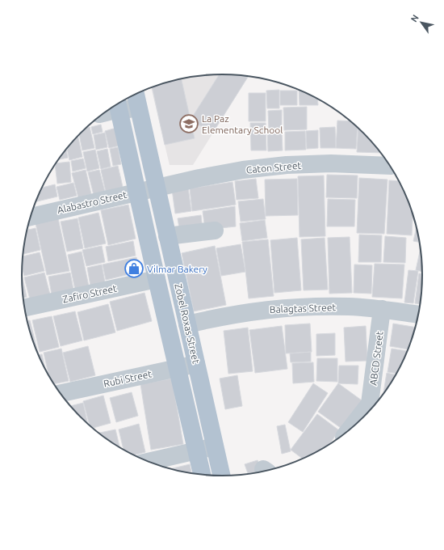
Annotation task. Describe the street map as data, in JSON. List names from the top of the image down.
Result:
{
  "streets": {
    "main road": ["Zobel Roxas Street"],
    "street": [
      "Caton Street",
      "Alabastro Street",
      "Zafiro Street",
      "Balagtas Street",
      "ABCD Street",
      "Rubi Street"
    ]
  },
  "crossings": [
    ["Caton Street", "Alabastro Street"],
    ["Caton Street", "Zobel Roxas Street"],
    ["Alabastro Street", "Zobel Roxas Street"],
    ["Zafiro Street", "Zobel Roxas Street"],
    ["Balagtas Street", "Zobel Roxas Street"],
    ["Balagtas Street", "ABCD Street"],
    ["Zobel Roxas Street", "Rubi Street"]
  ],
  "places": {
    "school or university": ["La Paz Elementary School"],
    "shop": ["Vilmar Bakery"]
  },
  "north": "top left"
}
